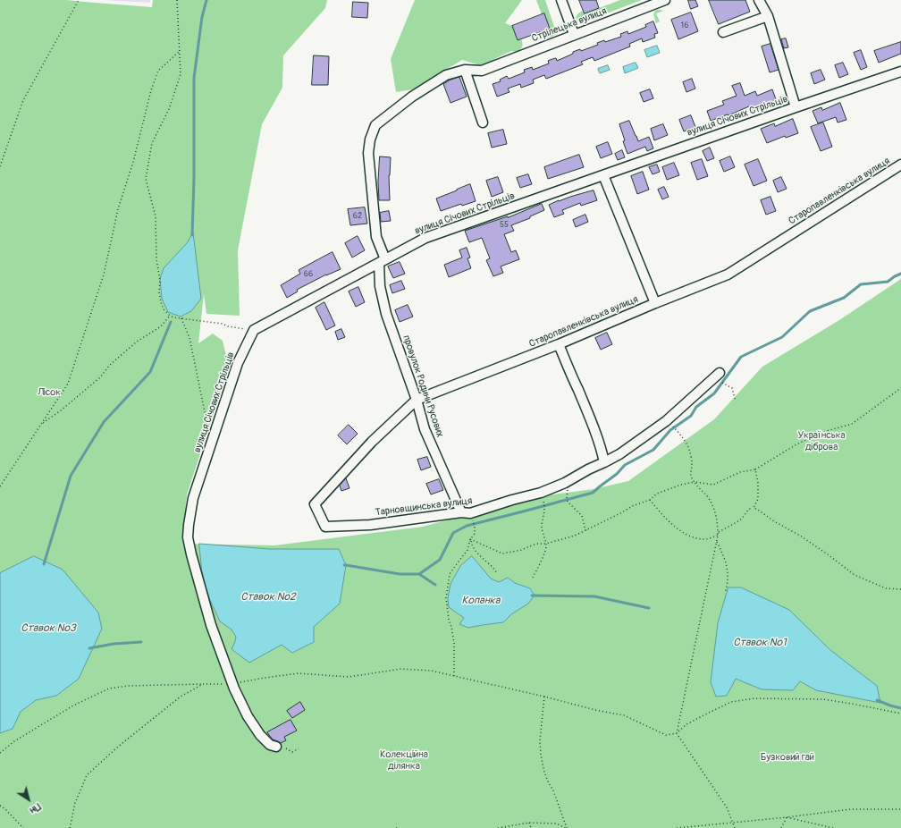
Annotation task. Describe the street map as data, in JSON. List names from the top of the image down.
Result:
{
  "streets": {
    "street": [
      "Стрілецька вулиця",
      "вулиця Січових Стрільців",
      "Старопавленківська вулиця",
      "провулок Родини Русових",
      "Тарновщинська вулиця"
    ]
  },
  "crossings": [
    ["Стрілецька вулиця", "провулок Родини Русових"],
    ["вулиця Січових Стрільців", "провулок Родини Русових"],
    ["Старопавленківська вулиця", "провулок Родини Русових"],
    ["Старопавленківська вулиця", "Тарновщинська вулиця"],
    ["провулок Родини Русових", "Тарновщинська вулиця"]
  ],
  "water": [
    "Ставок №2",
    "Копанка",
    "Ставок №3",
    "Ставок №1"
  ],
  "parks": [
    "Лісок",
    "Українська діброва",
    "Колекційна ділянка",
    "Бузковий гай"
  ],
  "house_numbers": [
    "16",
    "62",
    "55",
    "66"
  ],
  "north": "bottom right"
}
